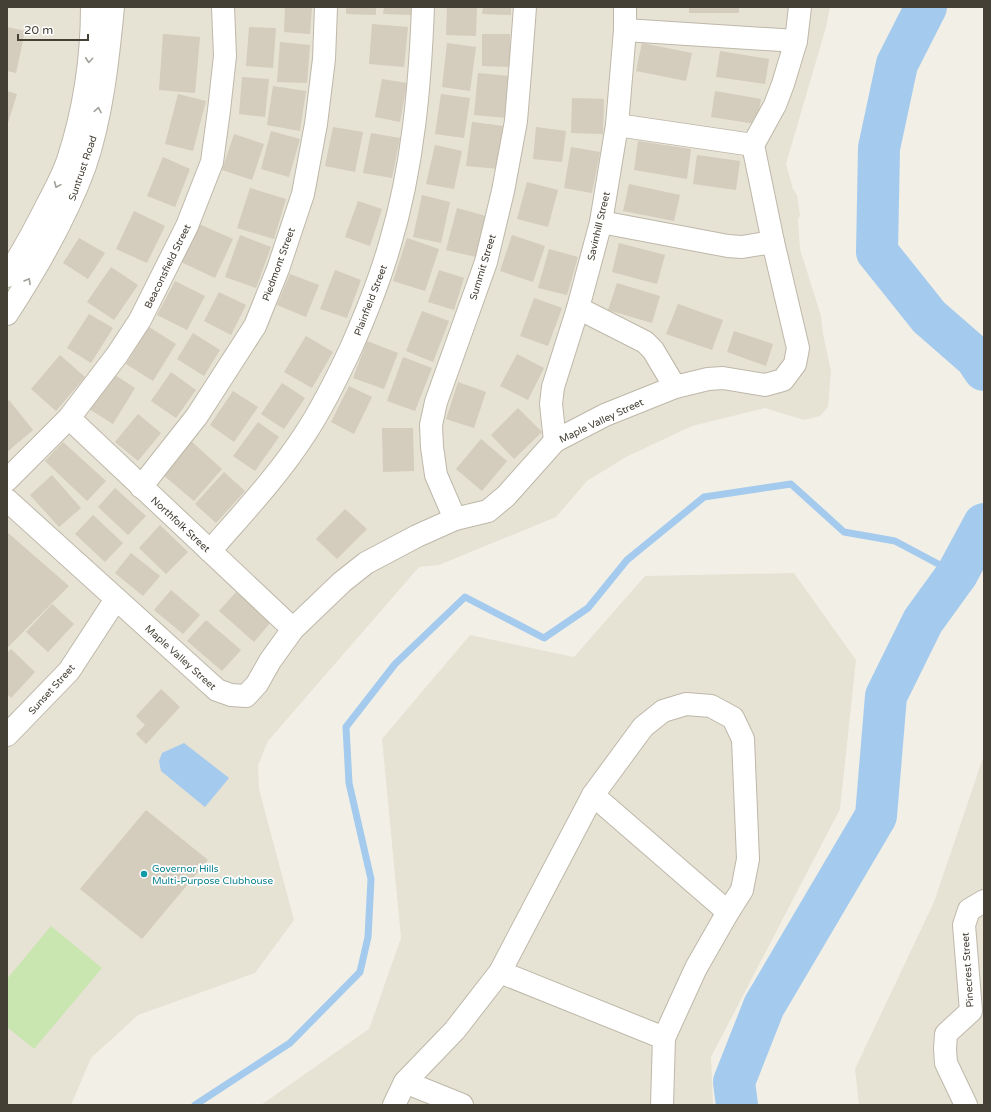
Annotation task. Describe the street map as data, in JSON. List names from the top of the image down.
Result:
{
  "streets": {
    "street": [
      "Suntrust Road",
      "Savinhill Street",
      "Piedmont Street",
      "Beaconsfield Street",
      "Summit Street",
      "Plainfield Street",
      "Maple Valley Street",
      "Northfolk Street",
      "Sunset Street",
      "Pinecrest Street"
    ]
  },
  "crossings": [
    ["Savinhill Street", "Maple Valley Street"],
    ["Piedmont Street", "Northfolk Street"],
    ["Beaconsfield Street", "Northfolk Street"],
    ["Summit Street", "Maple Valley Street"],
    ["Plainfield Street", "Northfolk Street"],
    ["Maple Valley Street", "Northfolk Street"],
    ["Maple Valley Street", "Sunset Street"]
  ],
  "places": ["Governor Hills Multi-Purpose Clubhouse"],
  "scale_bar": "20 m"
}
